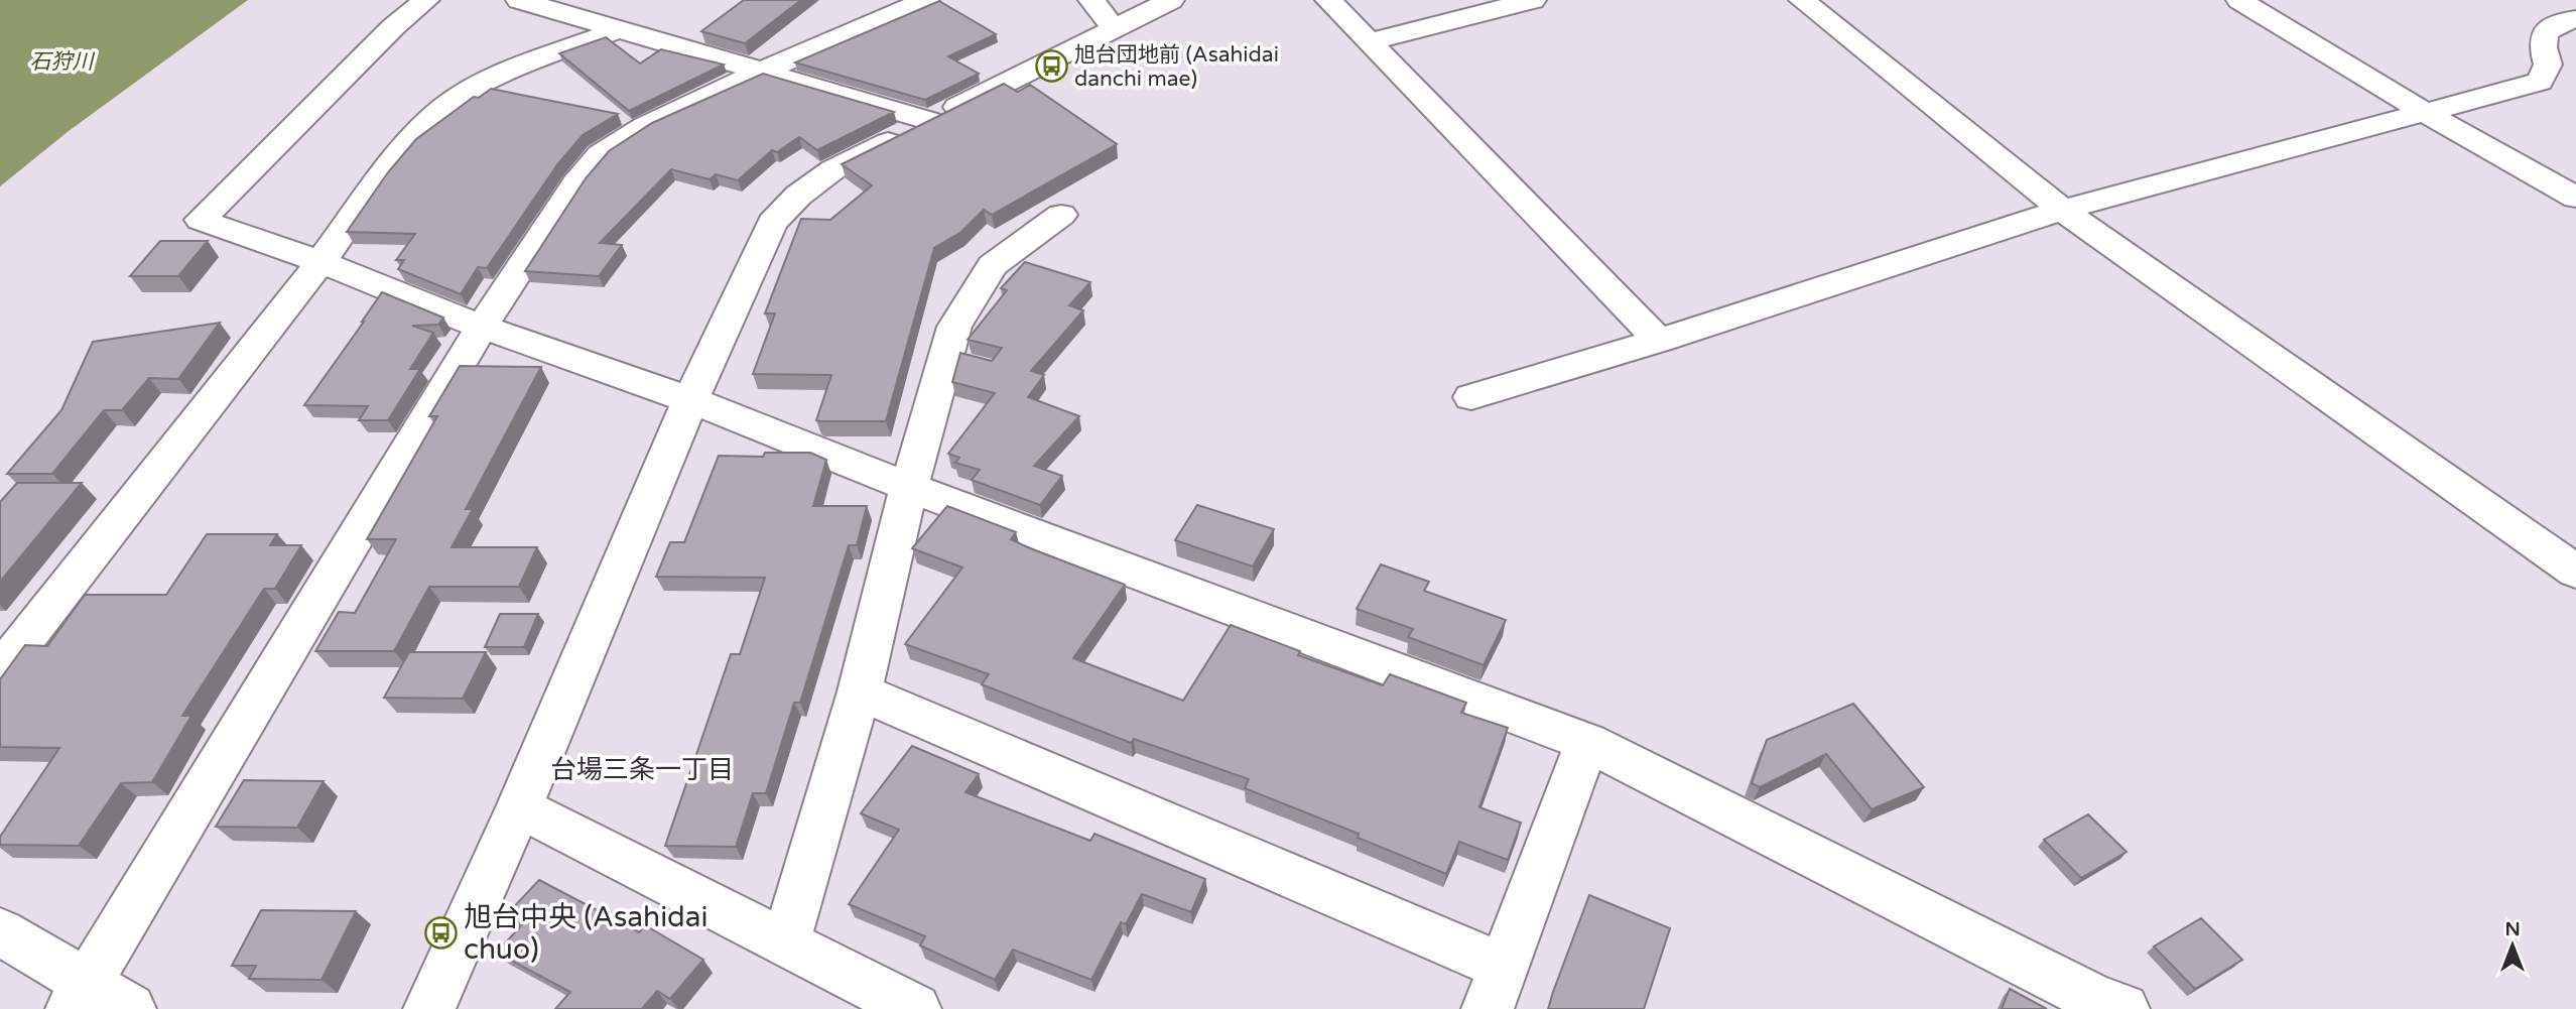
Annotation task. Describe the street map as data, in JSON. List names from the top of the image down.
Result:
{
  "districts": ["台場三条一丁目"],
  "water": ["石狩川"],
  "places": {
    "bus stop": ["旭台団地前 (Asahidai danchi mae)", "旭台中央 (Asahidai chuo)"]
  },
  "north": "top"
}
